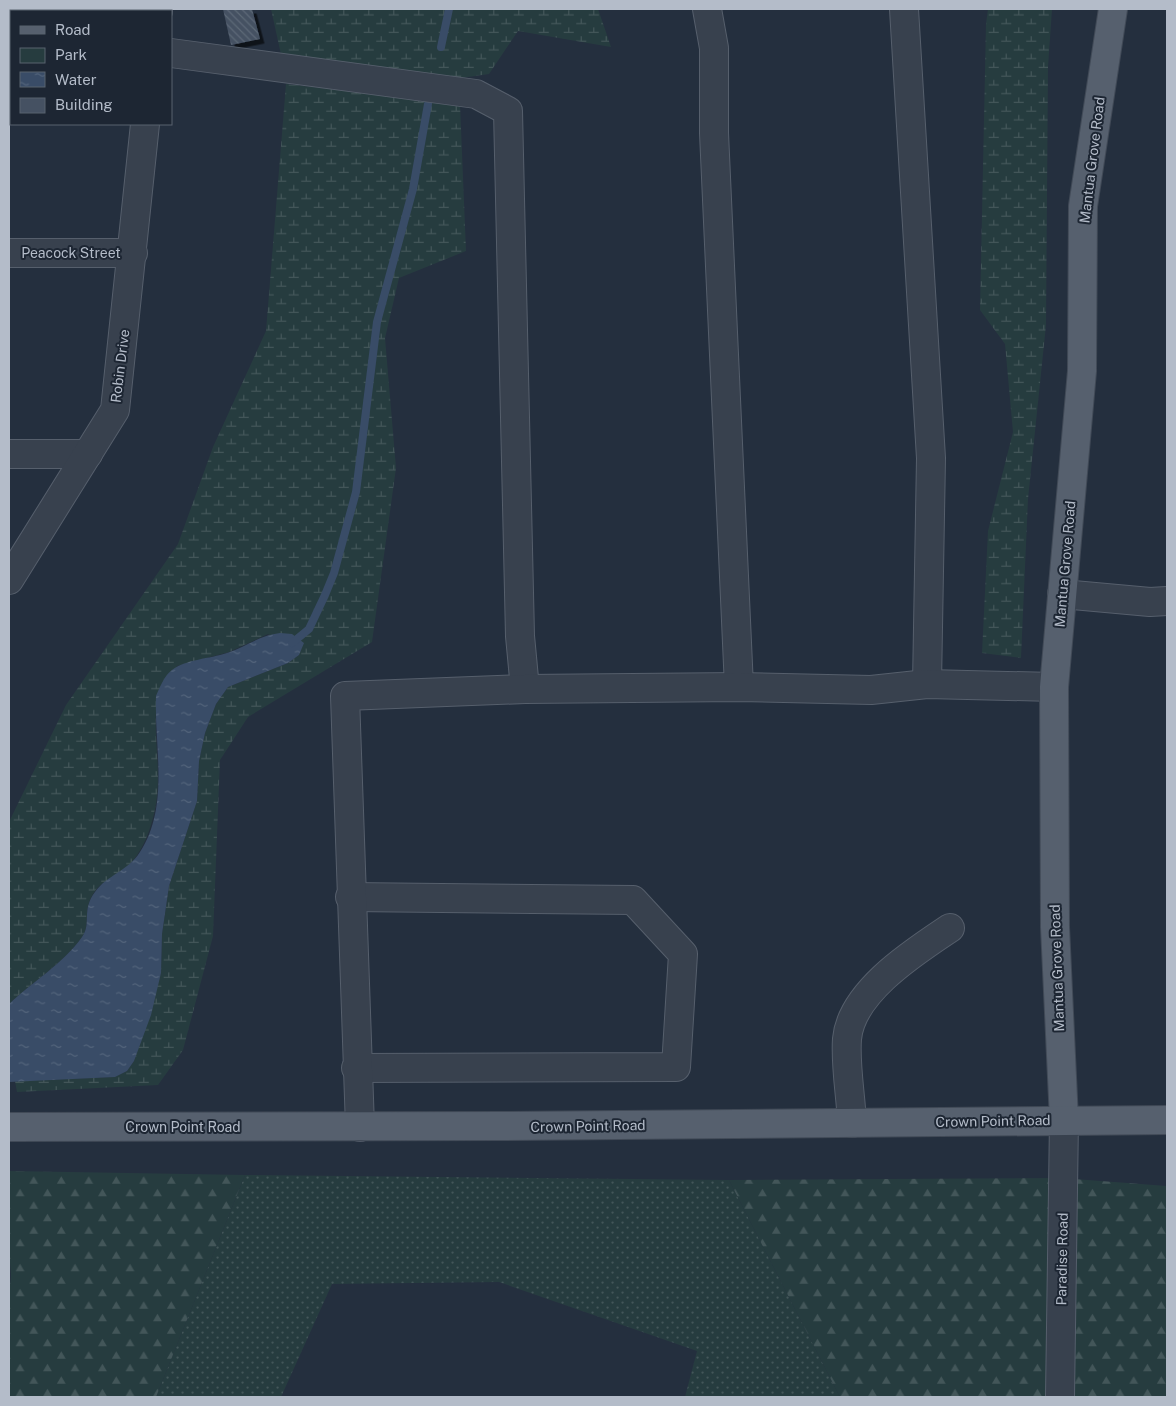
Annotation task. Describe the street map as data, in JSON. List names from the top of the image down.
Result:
{
  "streets": {
    "main road": ["Mantua Grove Road", "Crown Point Road"],
    "street": ["Peacock Street", "Robin Drive", "Paradise Road"]
  },
  "crossings": [
    ["Mantua Grove Road", "Crown Point Road"],
    ["Mantua Grove Road", "Paradise Road"],
    ["Peacock Street", "Robin Drive"],
    ["Crown Point Road", "Paradise Road"]
  ],
  "legend": [
    "Road",
    "Park",
    "Water",
    "Building"
  ]
}
